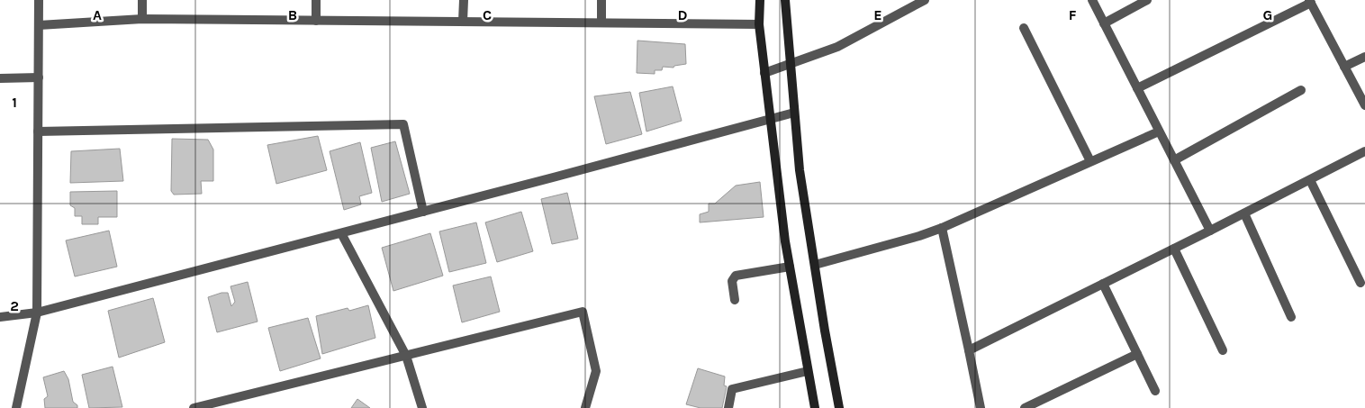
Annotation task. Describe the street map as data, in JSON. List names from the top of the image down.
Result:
{
  "grid": {
    "columns": [
      "A",
      "B",
      "C",
      "D",
      "E",
      "F",
      "G"
    ],
    "rows": ["1", "2"]
  }
}
